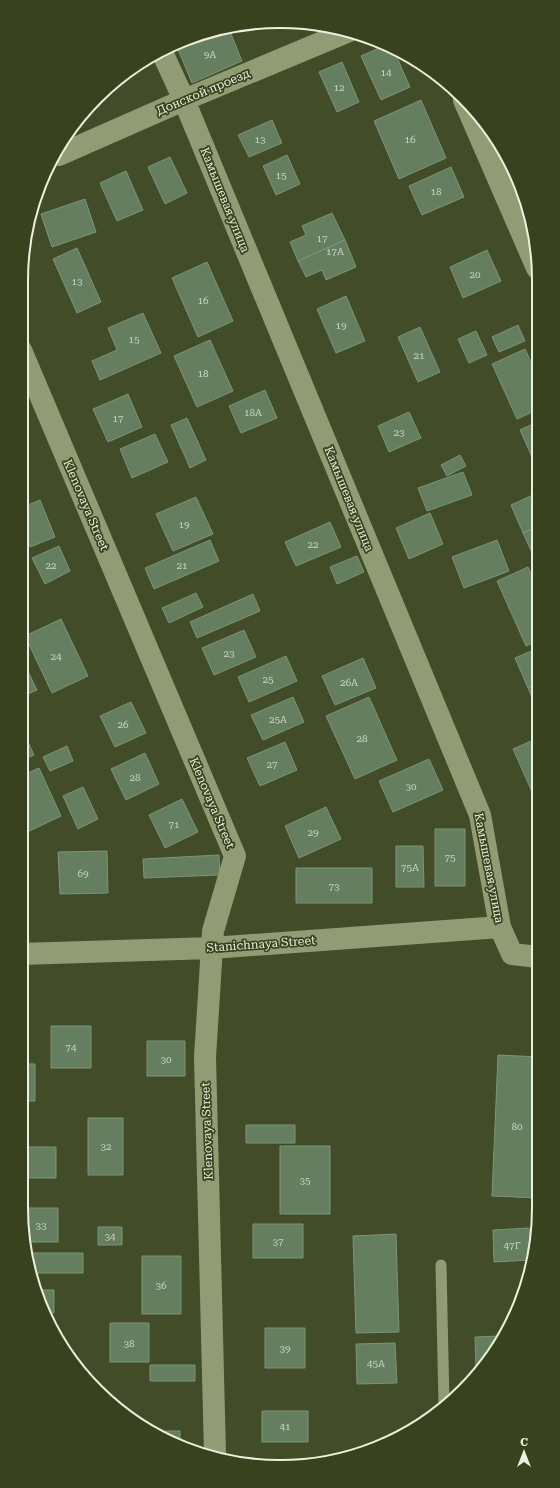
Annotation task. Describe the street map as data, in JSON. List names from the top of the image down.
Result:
{
  "streets": {
    "street": [
      "Донской проезд",
      "Камышевая улица",
      "Klenovaya Street",
      "Stanichnaya Street"
    ]
  },
  "crossings": [
    ["Донской проезд", "Камышевая улица"],
    ["Камышевая улица", "Stanichnaya Street"],
    ["Klenovaya Street", "Stanichnaya Street"]
  ],
  "house_numbers": [
    "9А",
    "14",
    "12",
    "13",
    "16",
    "15",
    "18",
    "17",
    "17А",
    "20",
    "13",
    "16",
    "19",
    "15",
    "21",
    "18",
    "18А",
    "17",
    "23",
    "19",
    "22",
    "22",
    "21",
    "23",
    "24",
    "25",
    "26А",
    "25А",
    "26",
    "28",
    "27",
    "28",
    "30",
    "71",
    "29",
    "75",
    "75А",
    "69",
    "73",
    "74",
    "30",
    "80",
    "32",
    "35",
    "33",
    "34",
    "37",
    "47Г",
    "36",
    "38",
    "39",
    "45А",
    "41"
  ],
  "north": "top"
}
